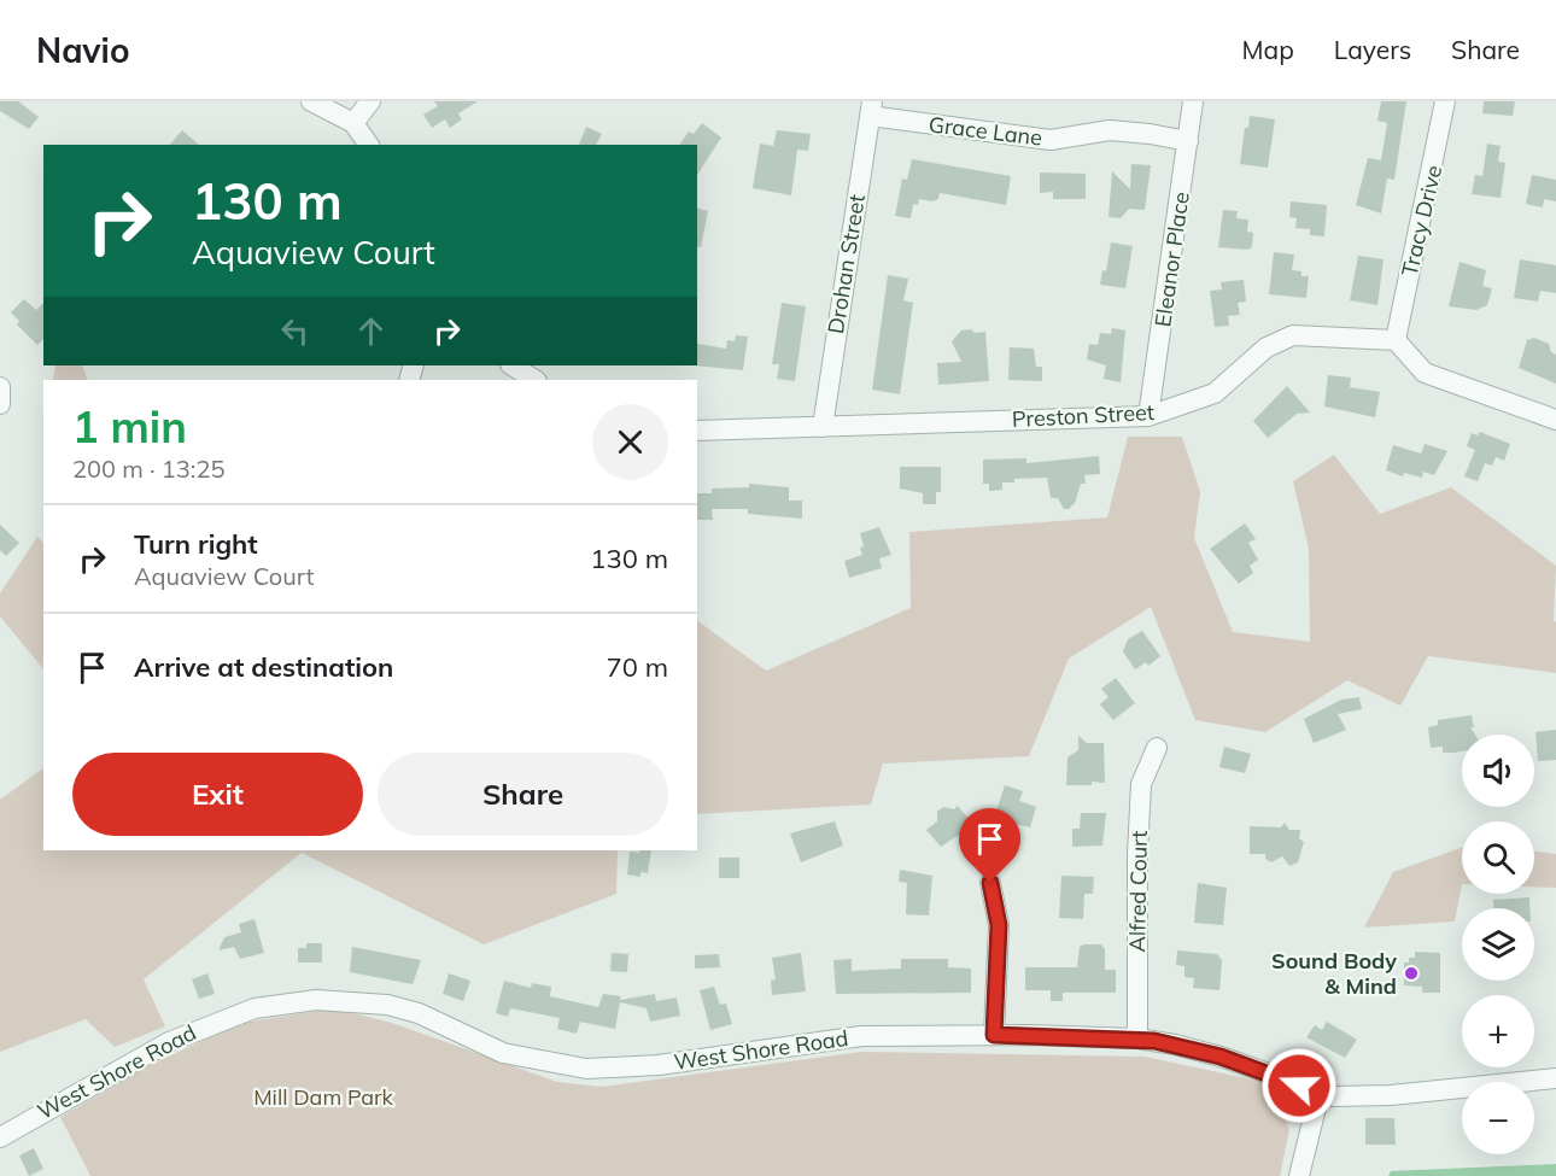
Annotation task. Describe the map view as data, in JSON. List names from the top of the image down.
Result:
{
  "streets": {
    "street": [
      "Grace Lane",
      "Tracy Drive",
      "Eleanor Place",
      "Drohan Street",
      "Preston Street",
      "Alfred Court",
      "West Shore Road"
    ]
  },
  "crossings": [
    ["Grace Lane", "Eleanor Place"],
    ["Grace Lane", "Drohan Street"],
    ["Tracy Drive", "Preston Street"],
    ["Eleanor Place", "Preston Street"],
    ["Drohan Street", "Preston Street"],
    ["Alfred Court", "West Shore Road"]
  ],
  "parks": ["Mill Dam Park"],
  "places": ["Sound Body & Mind"],
  "page": {
    "header": "Navio",
    "nav": ["Map", "Layers", "Share"],
    "turn": ["130 m", "Aquaview Court"],
    "heading": ["1 min", "200 m · 13:25"],
    "list": [
      {
        "name": "Turn right",
        "note": "Aquaview Court",
        "value": "130 m"
      },
      {
        "name": "Arrive at destination",
        "value": "70 m"
      }
    ],
    "map_buttons": ["+", "−"],
    "buttons": ["Exit", "Share"]
  }
}
